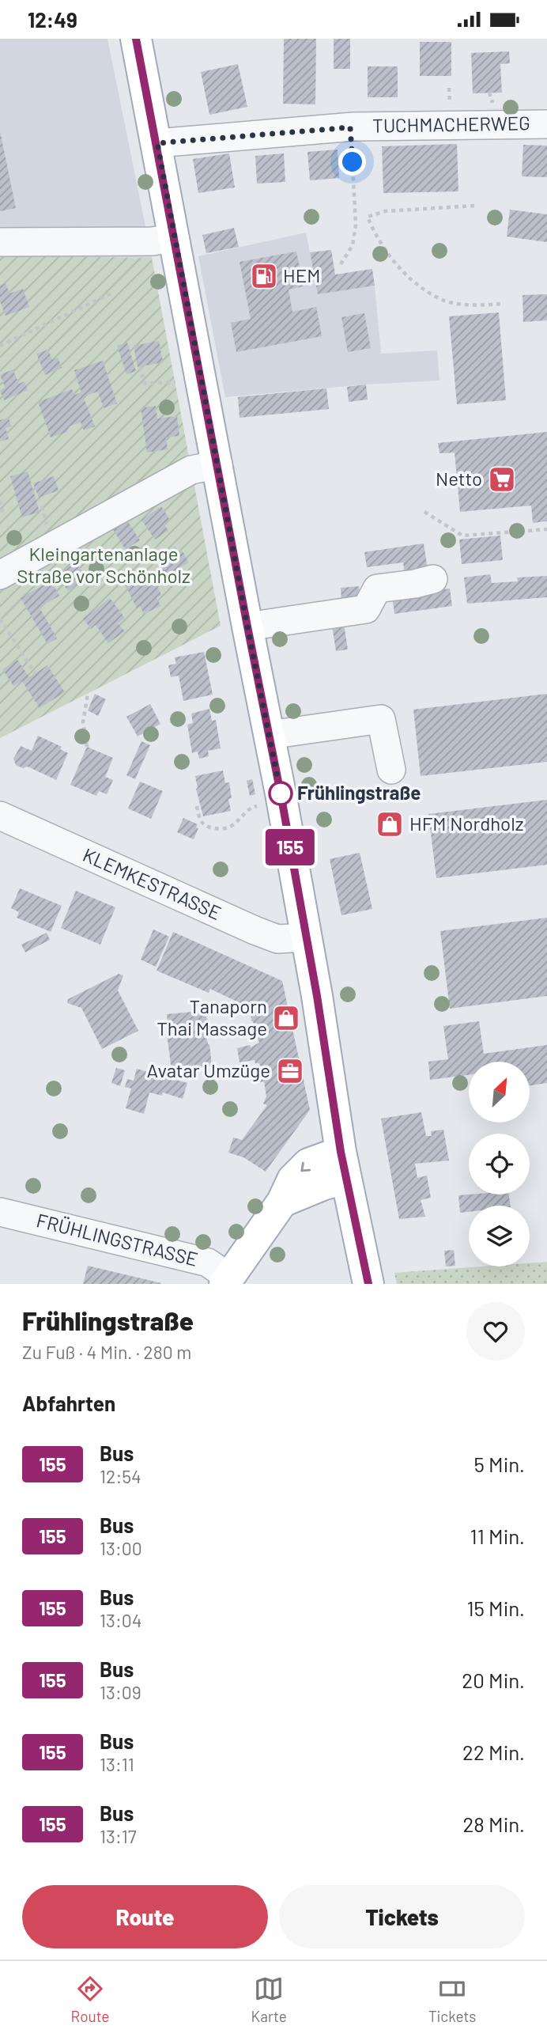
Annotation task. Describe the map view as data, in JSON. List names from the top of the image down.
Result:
{
  "streets": {
    "street": ["TUCHMACHERWEG", "KLEMKESTRASSE", "FRÜHLINGSTRASSE"]
  },
  "parks": ["Kleingartenanlage Straße vor Schönholz"],
  "places": {
    "fuel station": ["HEM"],
    "supermarket": ["Netto"],
    "other": ["Frühlingstraße"],
    "shop": ["HFM Nordholz", "Tanaporn Thai Massage"],
    "office": ["Avatar Umzüge"]
  },
  "lines": ["bus line 155"],
  "north": "top right",
  "page": {
    "status": "12:49",
    "on_map": "155",
    "heading": [
      ["Frühlingstraße", "Zu Fuß · 4 Min. · 280 m"],
      "Abfahrten"
    ],
    "list": [
      {
        "mark": "155",
        "name": "Bus",
        "note": "12:54",
        "value": "5 Min."
      },
      {
        "mark": "155",
        "name": "Bus",
        "note": "13:00",
        "value": "11 Min."
      },
      {
        "mark": "155",
        "name": "Bus",
        "note": "13:04",
        "value": "15 Min."
      },
      {
        "mark": "155",
        "name": "Bus",
        "note": "13:09",
        "value": "20 Min."
      },
      {
        "mark": "155",
        "name": "Bus",
        "note": "13:11",
        "value": "22 Min."
      },
      {
        "mark": "155",
        "name": "Bus",
        "note": "13:17",
        "value": "28 Min."
      }
    ],
    "buttons": ["Route", "Tickets"],
    "tabs": ["Route", "Karte", "Tickets"]
  }
}
